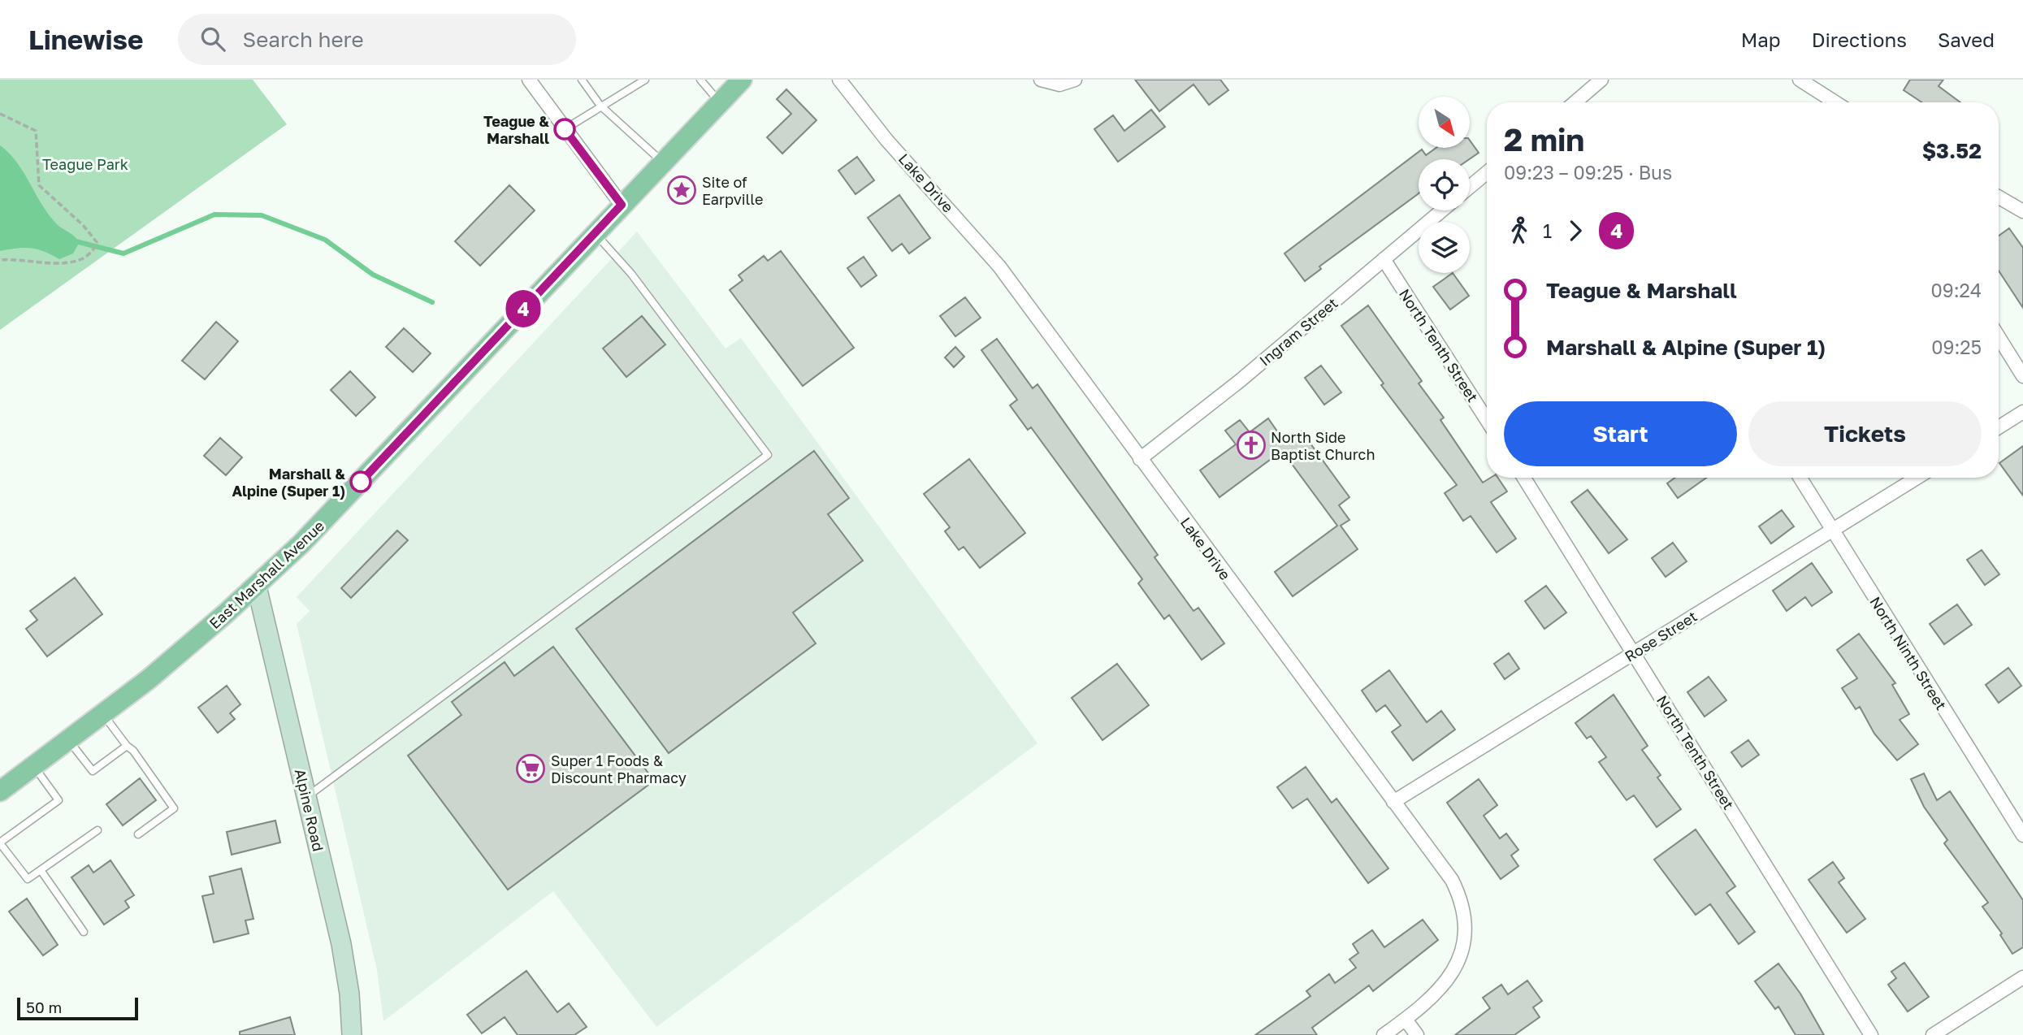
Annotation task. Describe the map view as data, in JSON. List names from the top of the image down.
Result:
{
  "streets": {
    "main road": ["East Marshall Avenue", "Alpine Road"],
    "street": [
      "Lake Drive",
      "Ingram Street",
      "North Tenth Street",
      "Rose Street",
      "North Ninth Street"
    ]
  },
  "crossings": [
    ["Lake Drive", "Ingram Street"],
    ["Lake Drive", "Rose Street"],
    ["Ingram Street", "North Tenth Street"],
    ["North Tenth Street", "Rose Street"],
    ["East Marshall Avenue", "Alpine Road"],
    ["Rose Street", "North Ninth Street"]
  ],
  "parks": ["Teague Park"],
  "places": {
    "other": ["Teague & Marshall", "Marshall & Alpine (Super 1)"],
    "place": ["Site of Earpville"],
    "church": ["North Side Baptist Church"],
    "supermarket": ["Super 1 Foods & Discount Pharmacy"]
  },
  "lines": ["bus line 4"],
  "scale_bar": "50 m",
  "north": "bottom right",
  "page": {
    "header": "Linewise",
    "search": "Search here",
    "nav": ["Map", "Directions", "Saved"],
    "on_map": "4",
    "heading": ["2 min", "09:23 – 09:25 · Bus", "$3.52"],
    "legs": ["1", "4"],
    "list": [
      {
        "name": "Teague & Marshall",
        "value": "09:24"
      },
      {
        "name": "Marshall & Alpine (Super 1)",
        "value": "09:25"
      }
    ],
    "buttons": ["Start", "Tickets"],
    "scale": "50 m"
  }
}
